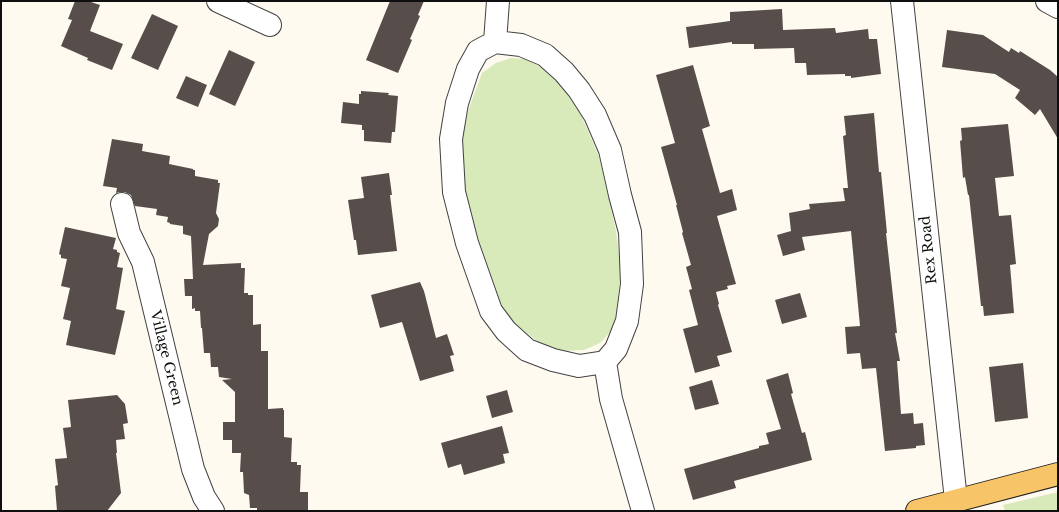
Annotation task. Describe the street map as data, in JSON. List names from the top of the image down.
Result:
{
  "streets": {
    "street": ["Rex Road", "Village Green"]
  }
}
